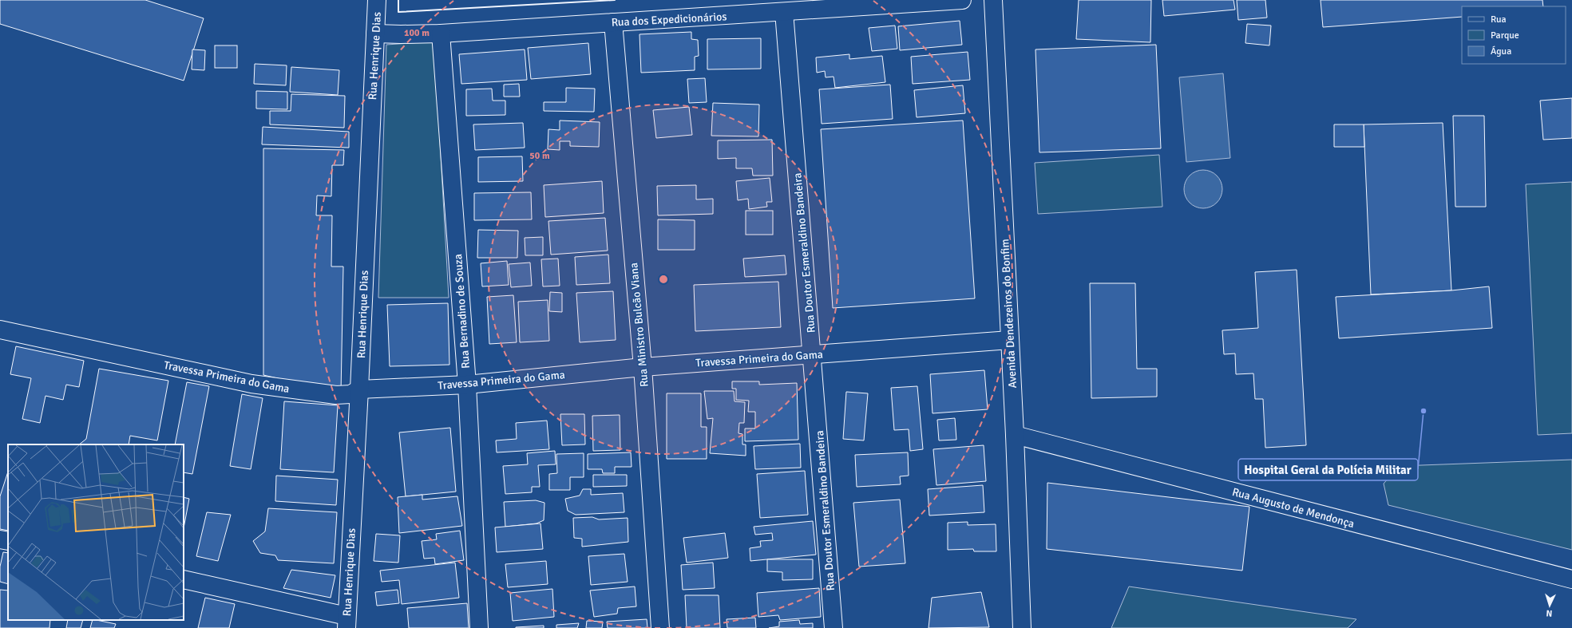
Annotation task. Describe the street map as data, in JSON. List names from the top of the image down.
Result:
{
  "streets": {
    "street": [
      "Rua dos Expedicionários",
      "Rua Henrique Dias",
      "Rua Doutor Esmeraldino Bandeira",
      "Rua Bernadino de Souza",
      "Avenida Dendezeiros do Bonfim",
      "Rua Ministro Bulcão Viana",
      "Travessa Primeira do Gama",
      "Rua Augusto de Mendonça"
    ]
  },
  "crossings": [
    ["Rua dos Expedicionários", "Rua Henrique Dias"],
    ["Rua dos Expedicionários", "Rua Doutor Esmeraldino Bandeira"],
    ["Rua dos Expedicionários", "Rua Bernadino de Souza"],
    ["Rua dos Expedicionários", "Rua Ministro Bulcão Viana"],
    ["Rua Henrique Dias", "Travessa Primeira do Gama"],
    ["Rua Doutor Esmeraldino Bandeira", "Travessa Primeira do Gama"],
    ["Rua Bernadino de Souza", "Travessa Primeira do Gama"],
    ["Avenida Dendezeiros do Bonfim", "Travessa Primeira do Gama"],
    ["Avenida Dendezeiros do Bonfim", "Rua Augusto de Mendonça"],
    ["Rua Ministro Bulcão Viana", "Travessa Primeira do Gama"]
  ],
  "places": ["Hospital Geral da Polícia Militar"],
  "legend": ["Rua", "Parque", "Água"],
  "north": "bottom",
  "rings": ["100 m", "50 m"]
}
